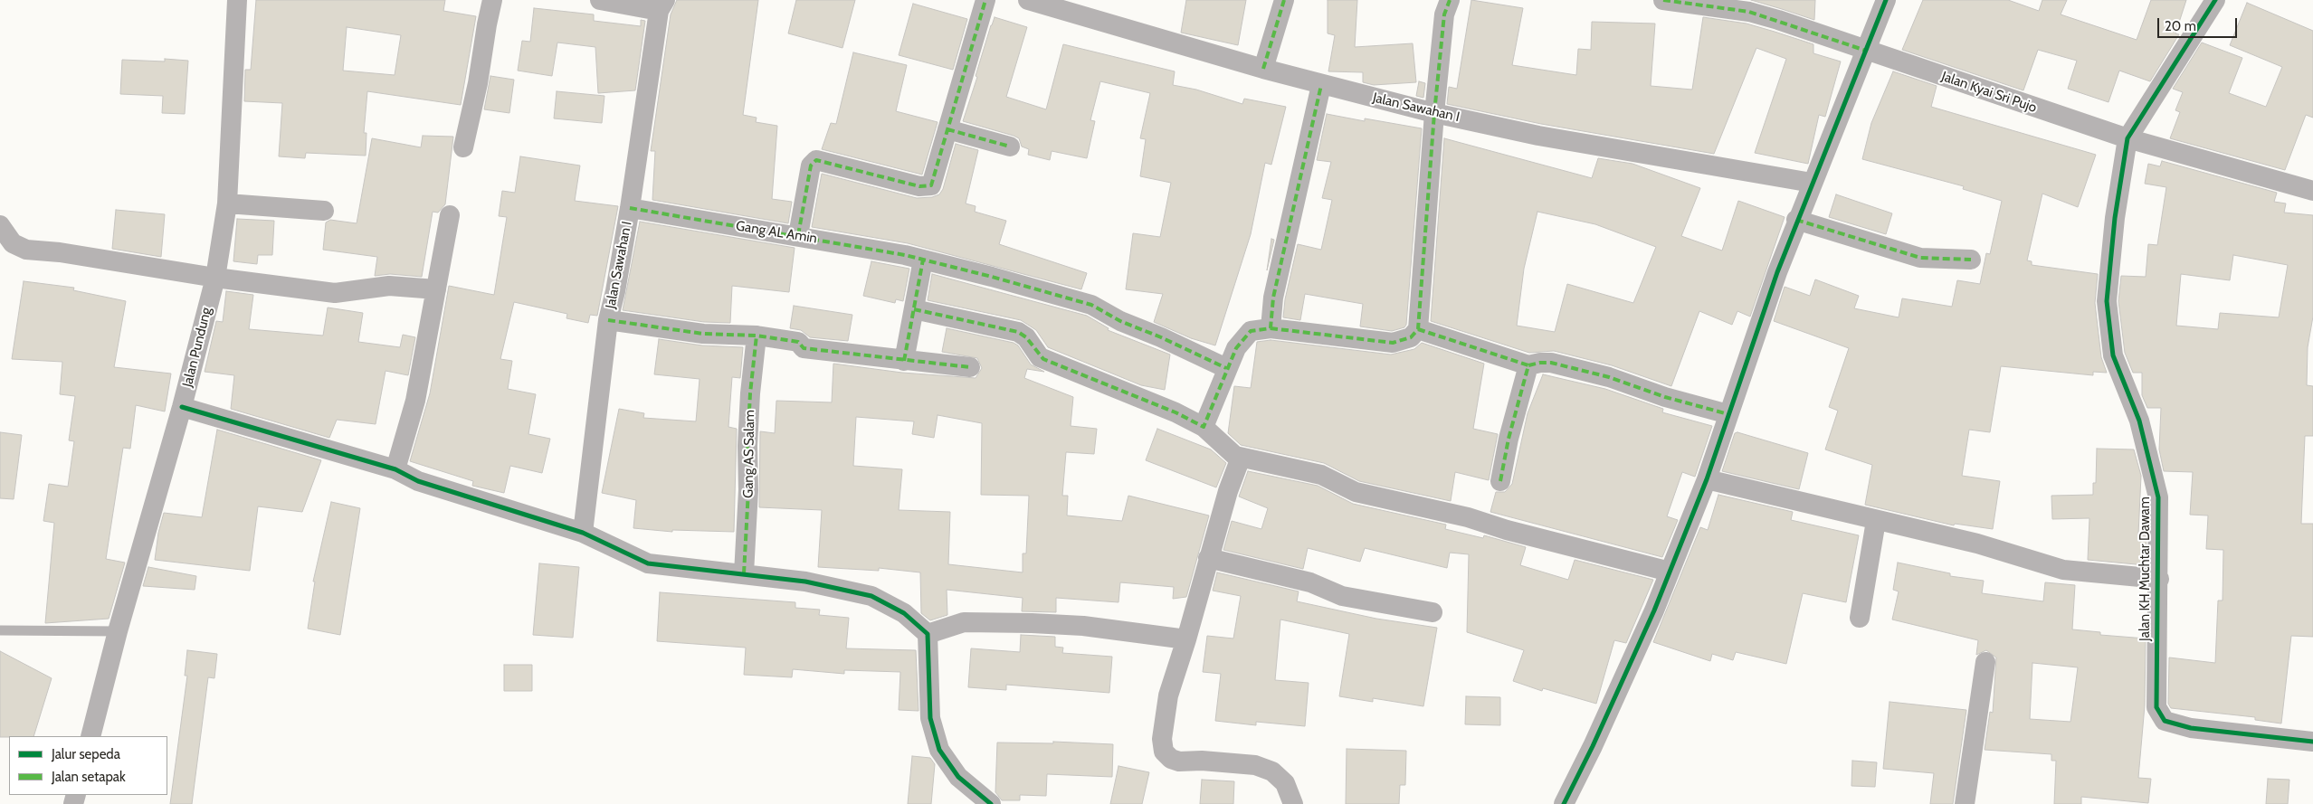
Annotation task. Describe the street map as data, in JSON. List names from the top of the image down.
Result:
{
  "streets": {
    "street": [
      "Jalan Kyai Sri Pujo",
      "Jalan Sawahan I",
      "Gang AL Amin",
      "Jalan Pundung",
      "Gang AS Salam",
      "Jalan KH Muchtar Dawam"
    ]
  },
  "crossings": [
    ["Jalan Kyai Sri Pujo", "Jalan KH Muchtar Dawam"],
    ["Jalan Sawahan I", "Gang AL Amin"]
  ],
  "legend": ["Jalur sepeda", "Jalan setapak"],
  "scale_bar": "20 m"
}
